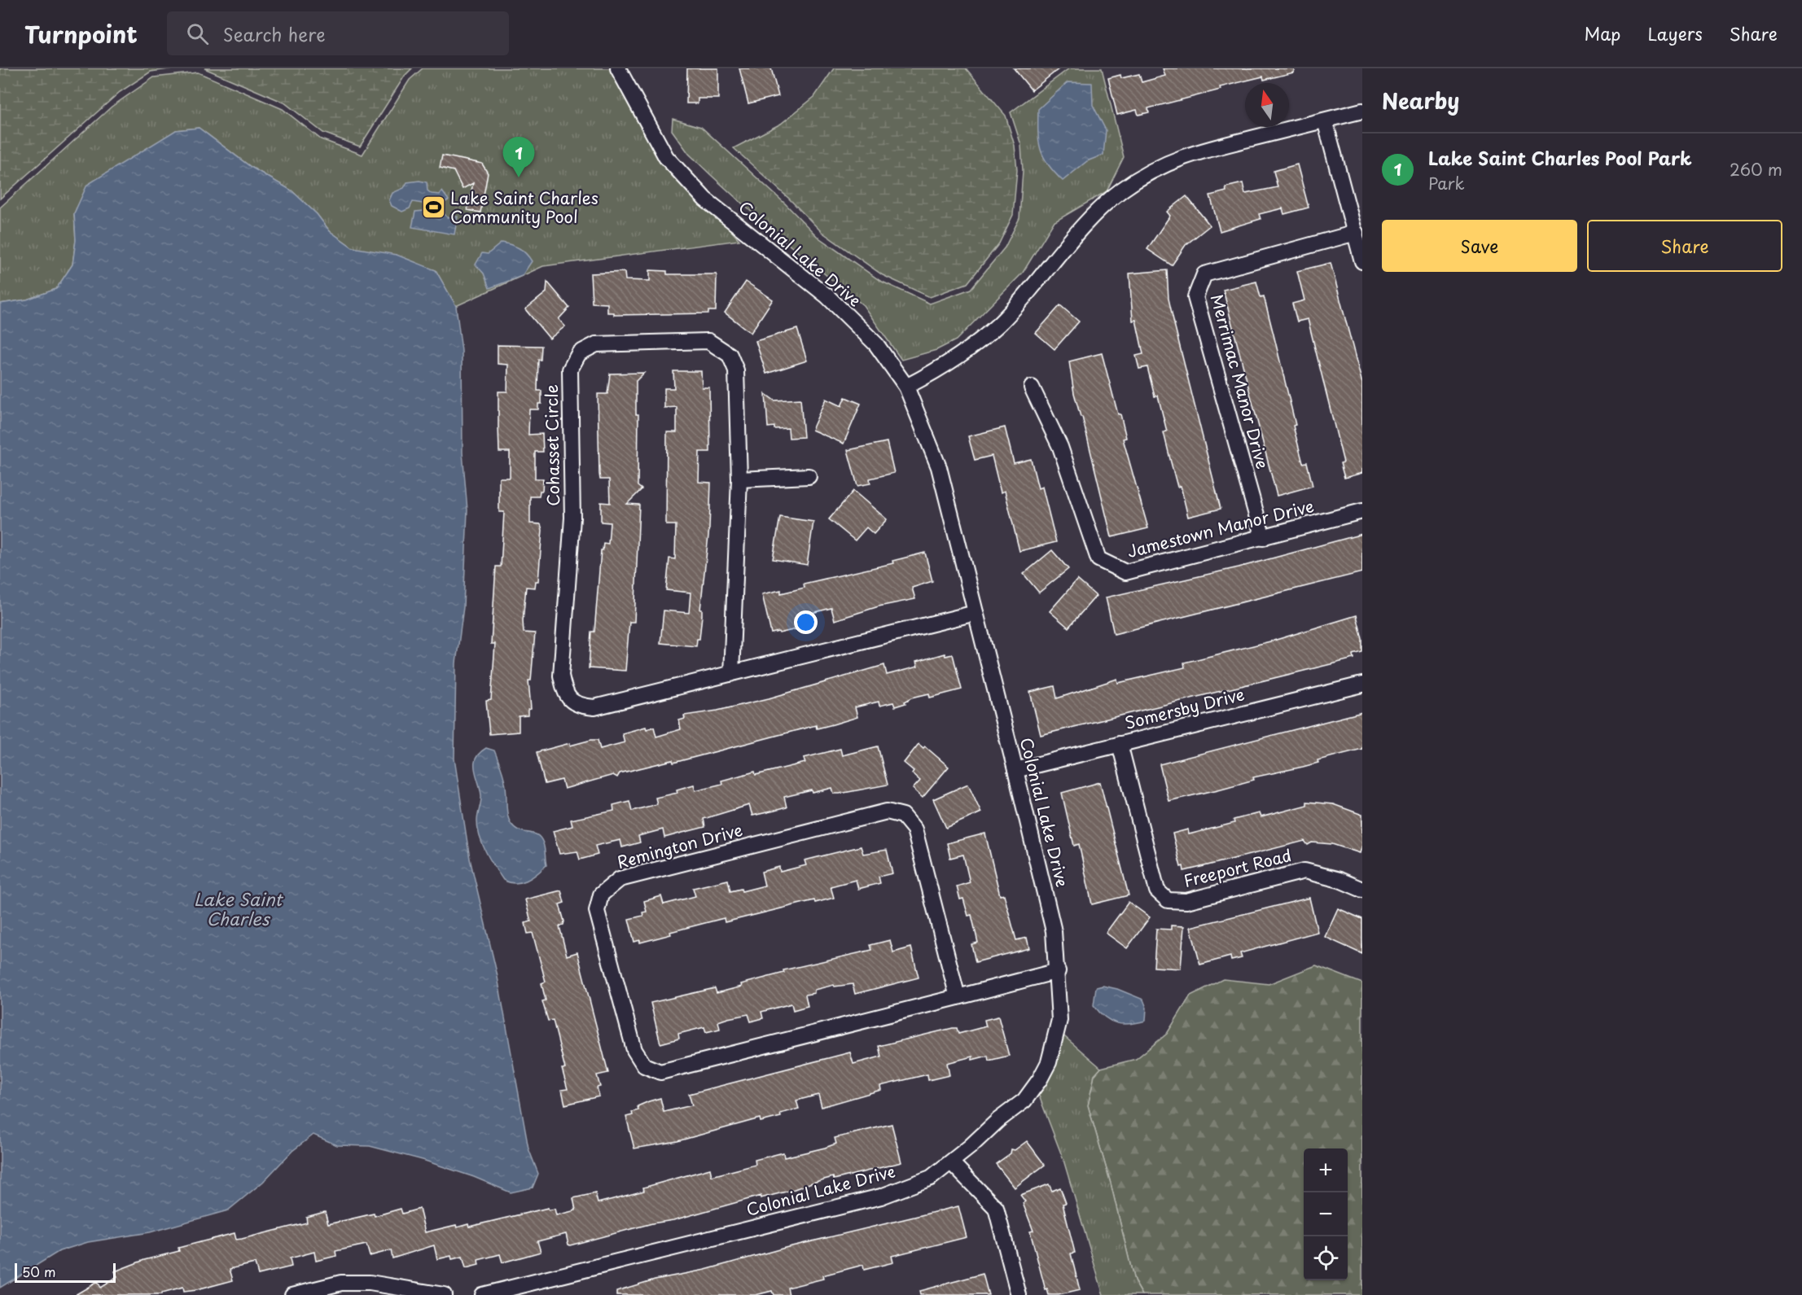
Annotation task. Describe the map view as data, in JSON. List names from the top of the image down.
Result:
{
  "streets": {
    "street": [
      "Colonial Lake Drive",
      "Merrimac Manor Drive",
      "Cohasset Circle",
      "Jamestown Manor Drive",
      "Somersby Drive",
      "Remington Drive",
      "Freeport Road"
    ]
  },
  "crossings": [
    ["Colonial Lake Drive", "Cohasset Circle"],
    ["Colonial Lake Drive", "Somersby Drive"],
    ["Colonial Lake Drive", "Remington Drive"],
    ["Merrimac Manor Drive", "Jamestown Manor Drive"],
    ["Somersby Drive", "Freeport Road"]
  ],
  "water": ["Lake Saint Charles"],
  "places": {
    "sports": ["Lake Saint Charles Community Pool"]
  },
  "scale_bar": "50 m",
  "north": "top",
  "page": {
    "header": "Turnpoint",
    "search": "Search here",
    "nav": ["Map", "Layers", "Share"],
    "heading": "Nearby",
    "list": [
      {
        "mark": "1",
        "name": "Lake Saint Charles Pool Park",
        "note": "Park",
        "value": "260 m"
      }
    ],
    "pins": "1",
    "buttons": ["Save", "Share"],
    "map_buttons": ["+", "−"],
    "scale": "50 m"
  }
}
